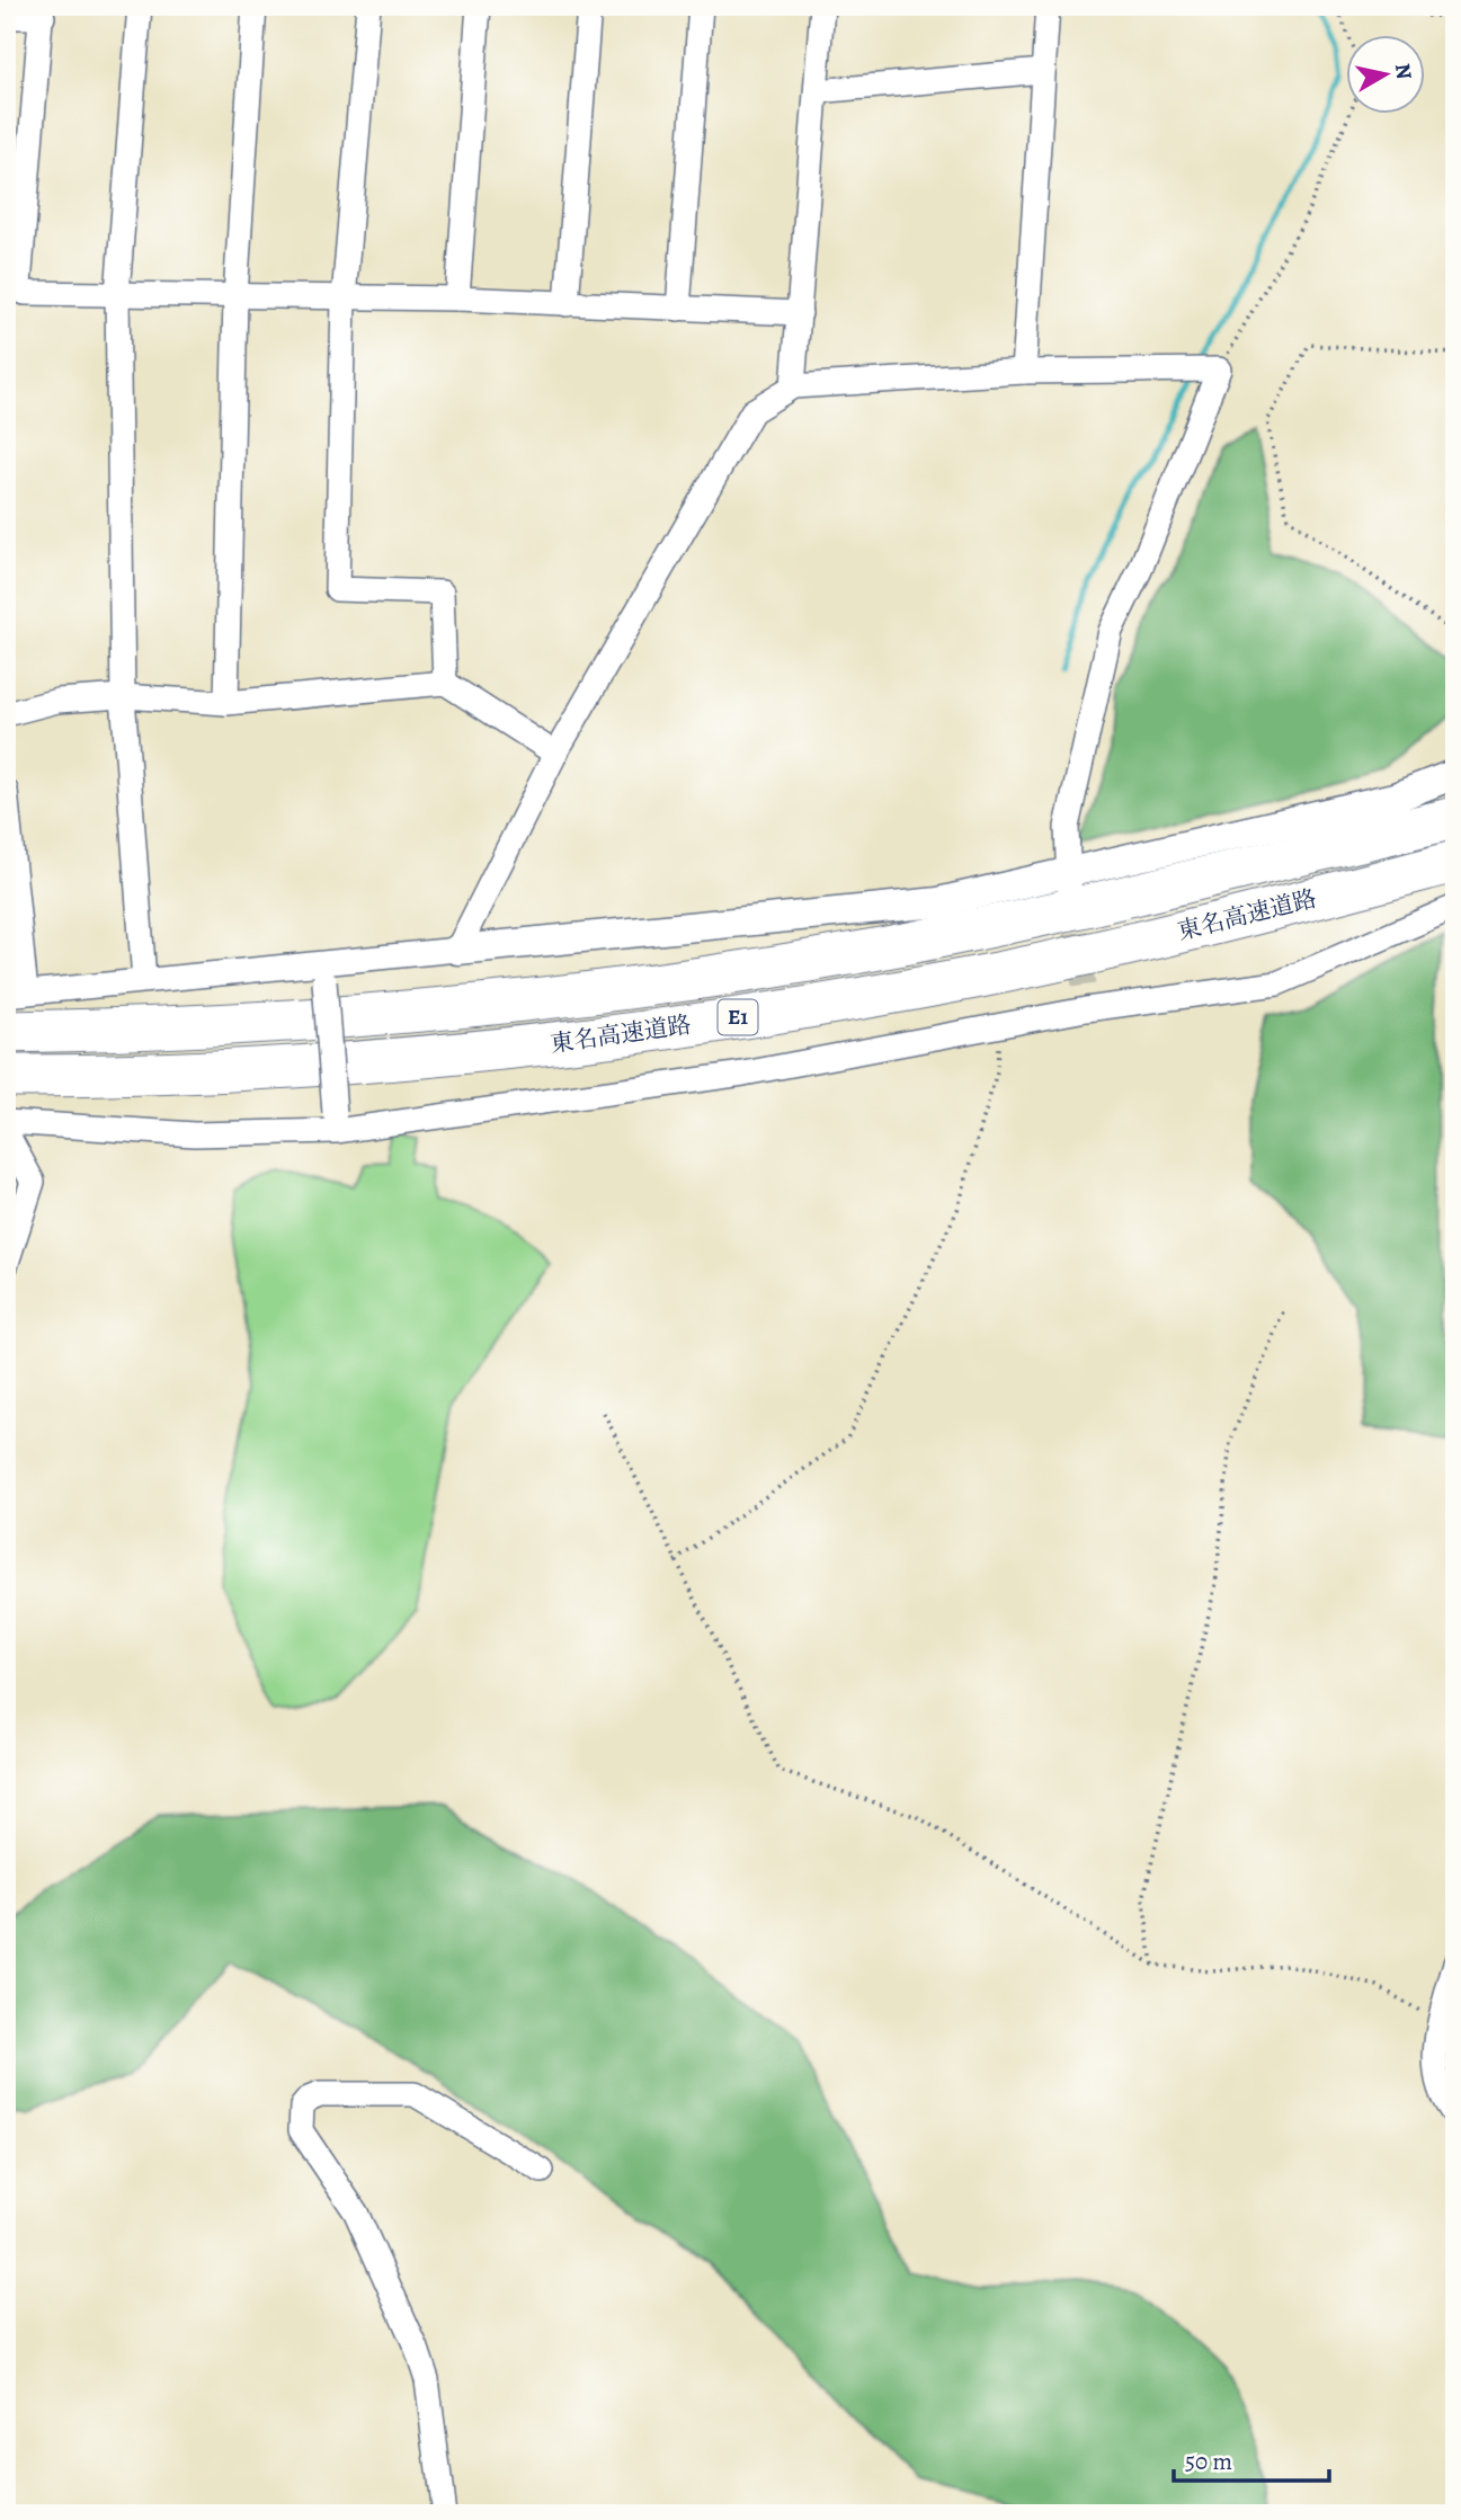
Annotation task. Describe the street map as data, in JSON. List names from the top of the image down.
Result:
{
  "streets": {
    "highway": ["東名高速道路", "E1"]
  },
  "scale_bar": "50 m",
  "north": "right"
}
